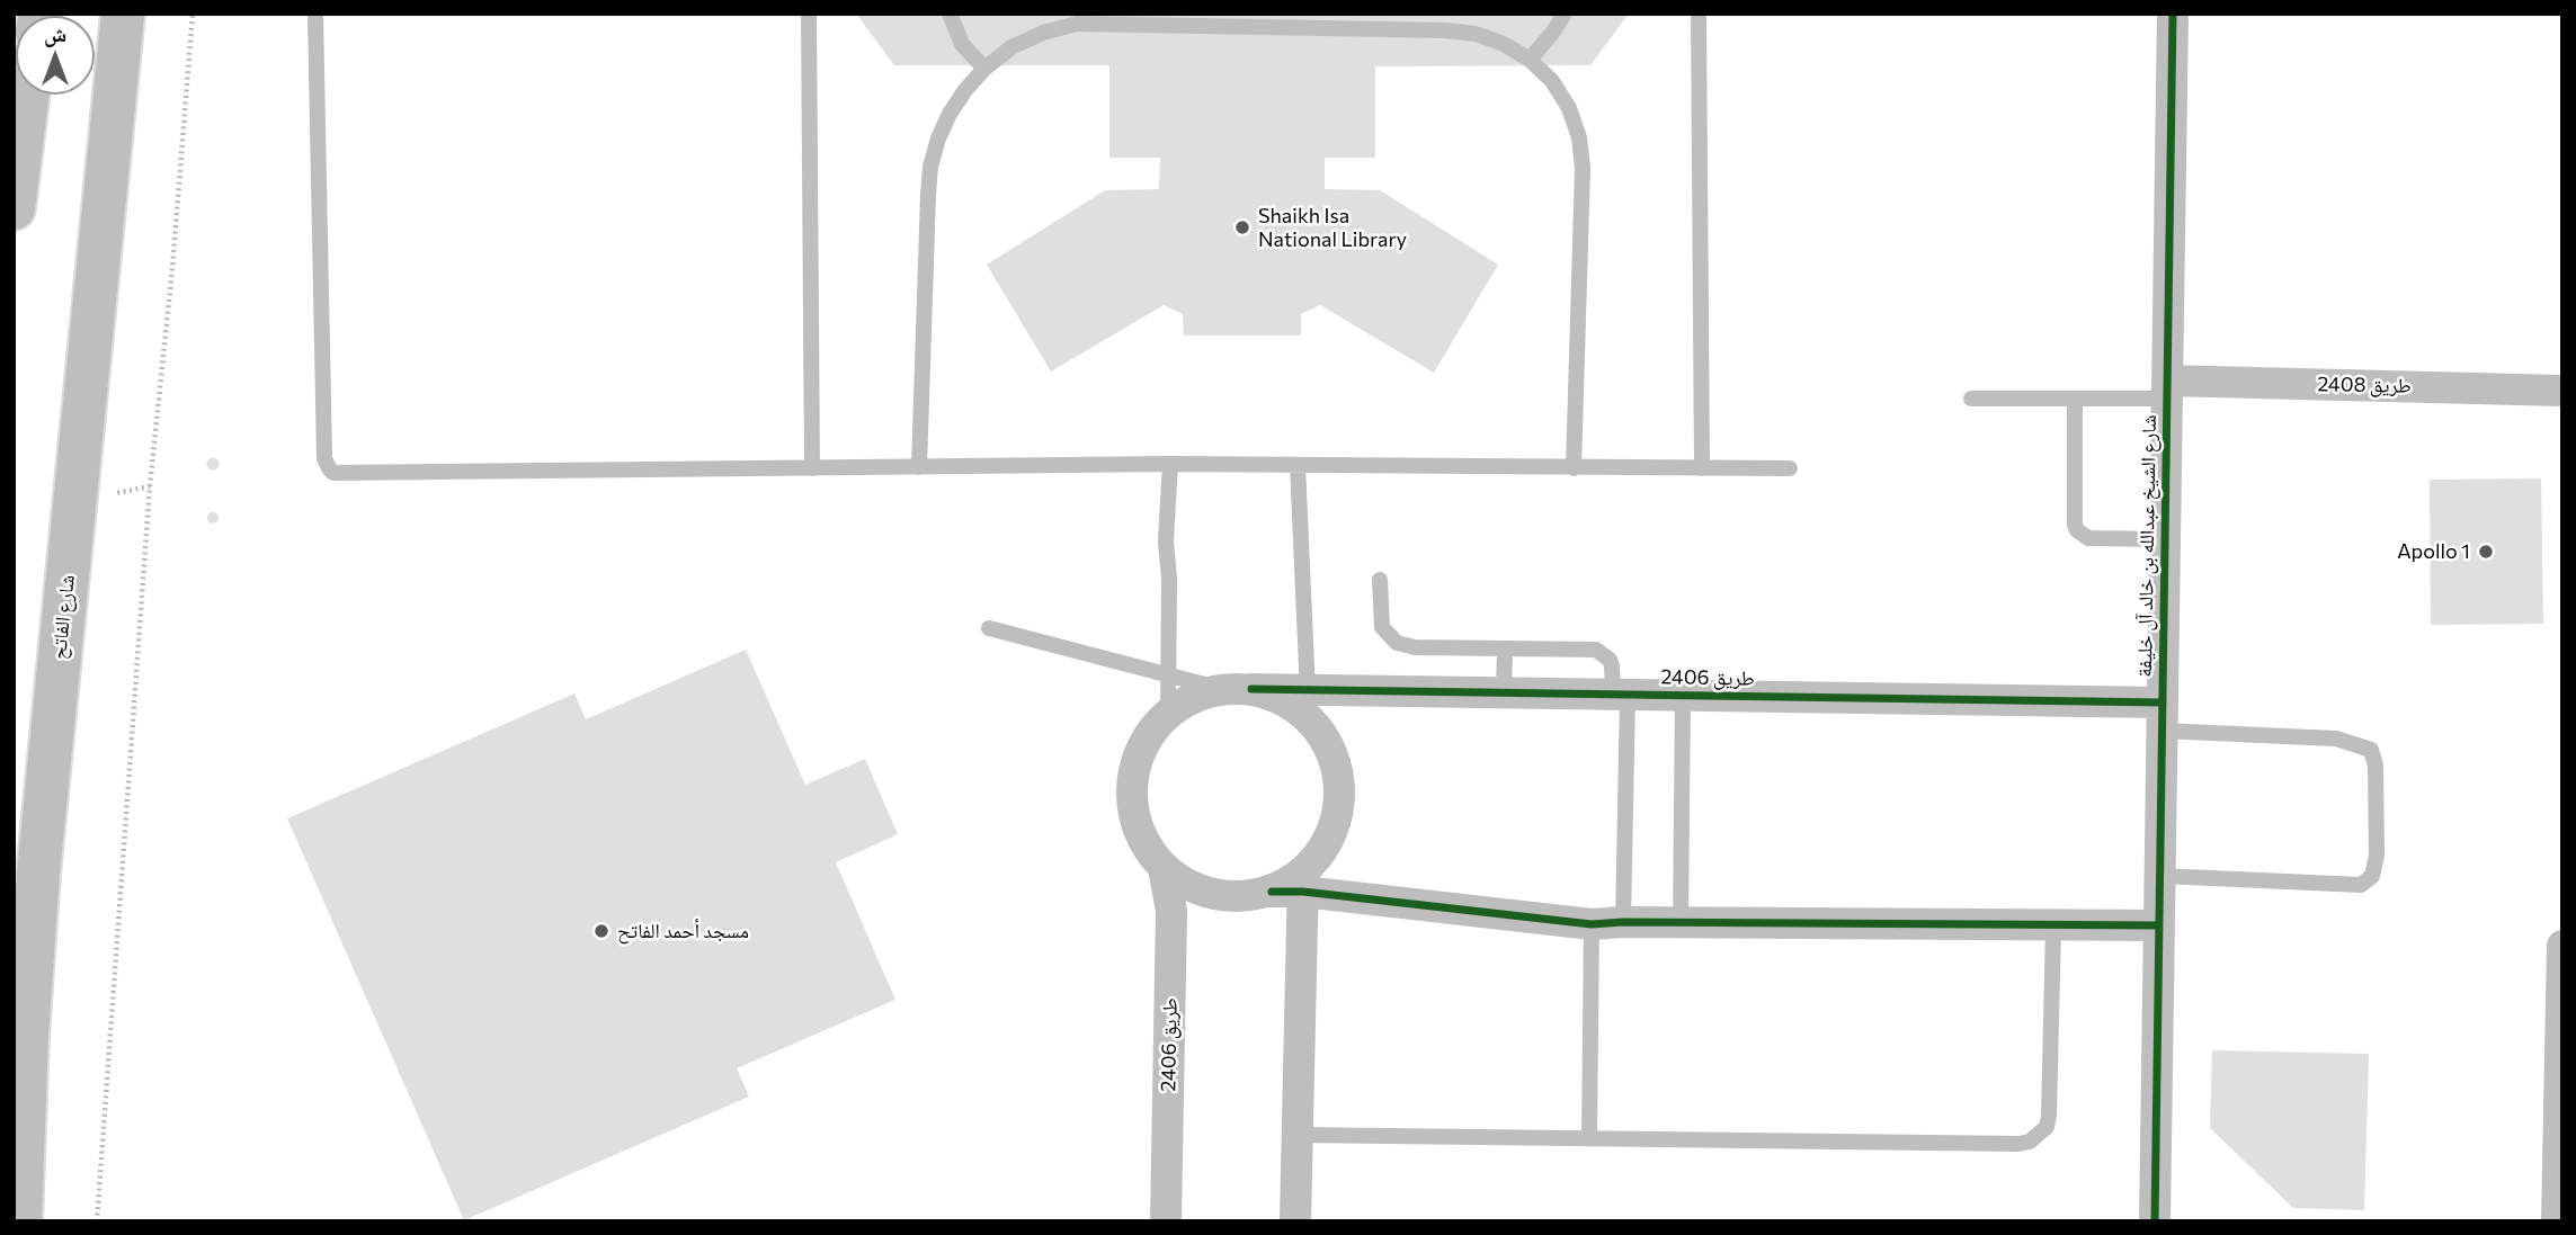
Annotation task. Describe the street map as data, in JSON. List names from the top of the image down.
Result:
{
  "streets": {
    "main road": ["شارع الفاتح"],
    "street": ["طريق 2408", "شارع الشيخ عبدالله بن خالد آل خليفة", "طريق 2406"]
  },
  "crossings": [
    ["طريق 2408", "شارع الشيخ عبدالله بن خالد آل خليفة"],
    ["شارع الشيخ عبدالله بن خالد آل خليفة", "طريق 2406"]
  ],
  "places": ["Shaikh Isa National Library", "Apollo 1", "مسجد أحمد الفاتح"],
  "north": "top"
}
